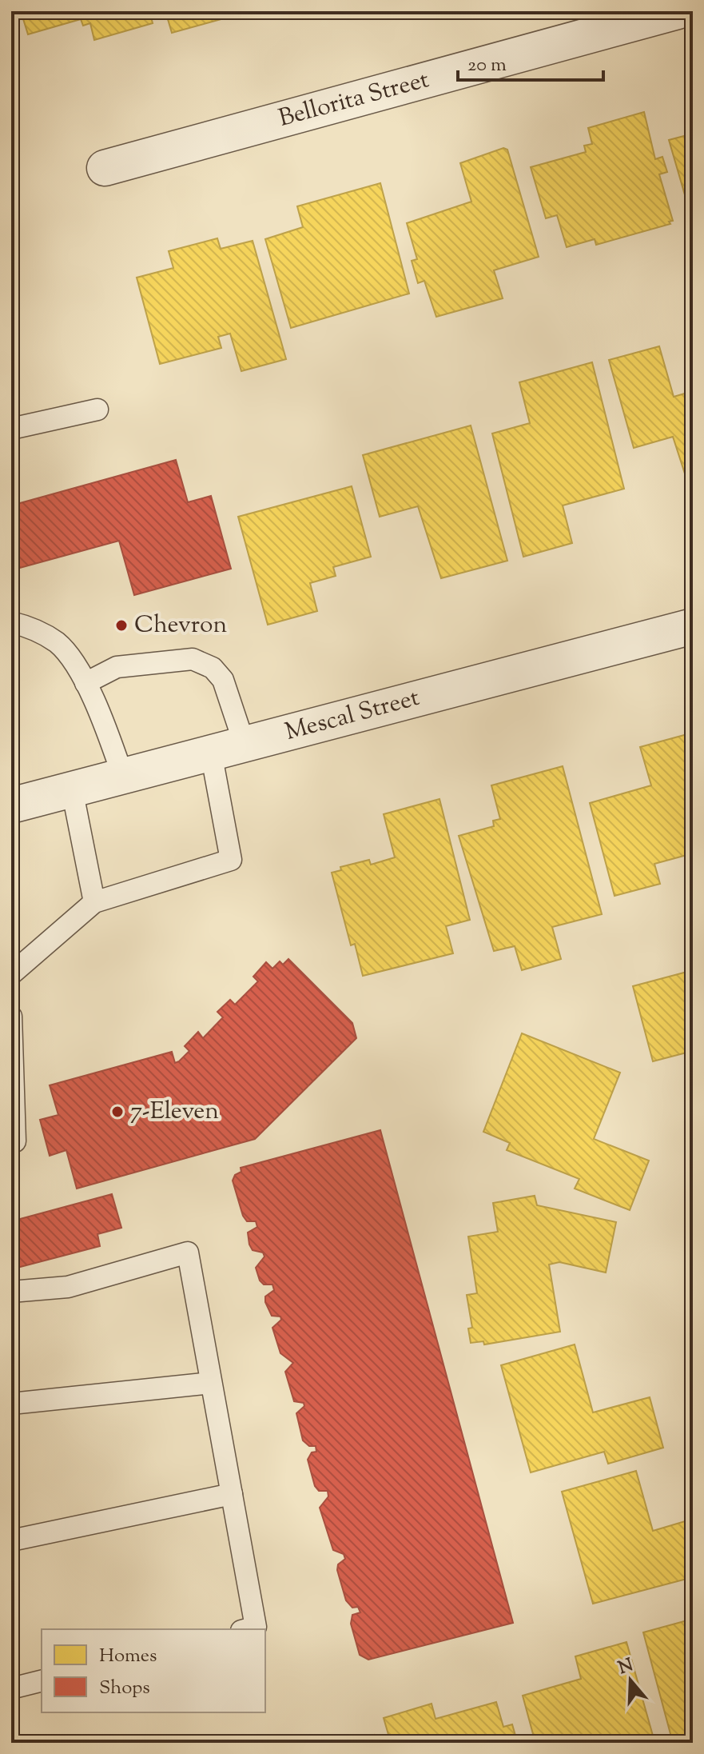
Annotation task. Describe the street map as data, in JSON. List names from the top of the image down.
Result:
{
  "streets": {
    "street": ["Bellorita Street", "Mescal Street"]
  },
  "places": ["Chevron", "7-Eleven"],
  "legend": ["Homes", "Shops"],
  "scale_bar": "20 m",
  "north": "top"
}
